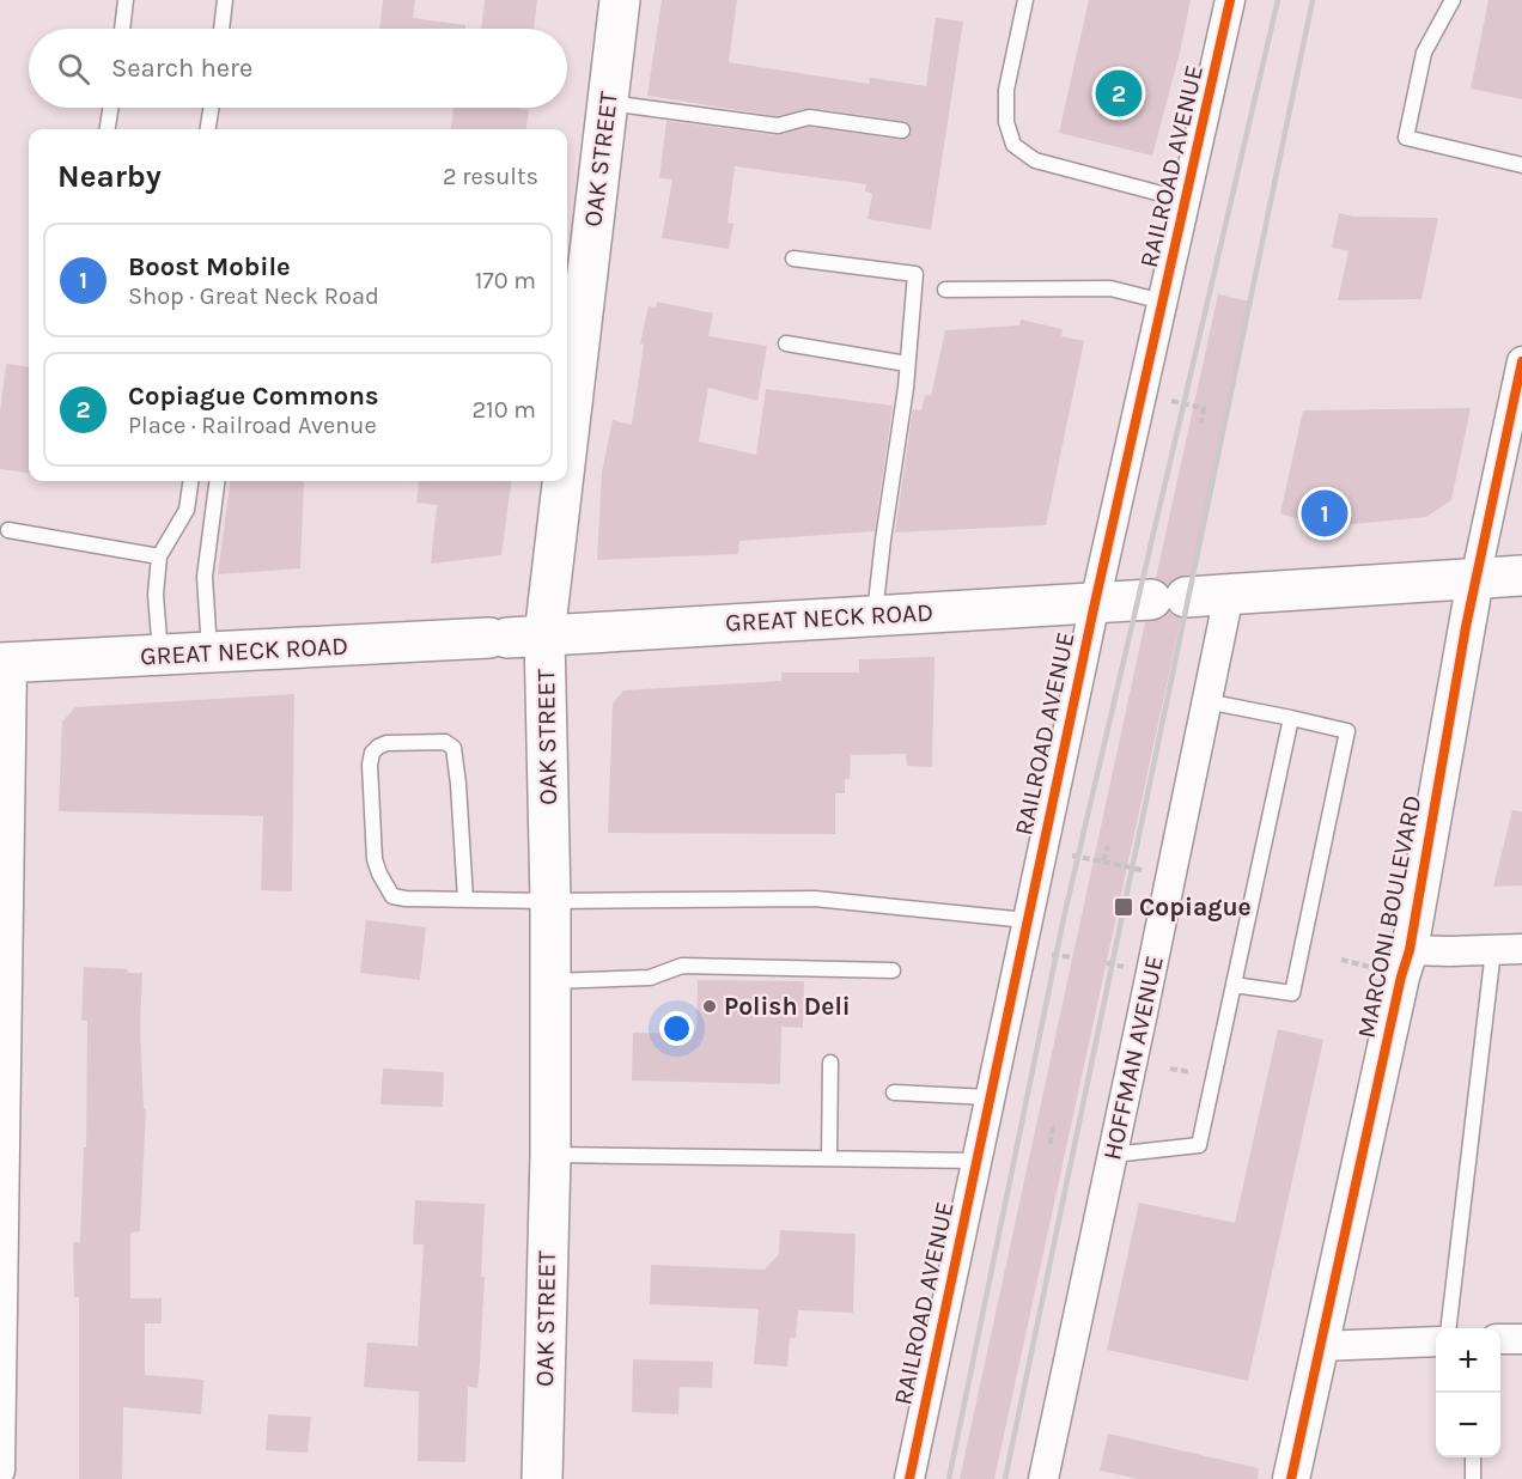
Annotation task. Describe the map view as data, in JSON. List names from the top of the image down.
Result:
{
  "streets": {
    "main road": ["OAK STREET", "GREAT NECK ROAD"],
    "street": ["RAILROAD AVENUE", "MARCONI BOULEVARD", "HOFFMAN AVENUE"]
  },
  "crossings": [
    ["OAK STREET", "GREAT NECK ROAD"],
    ["RAILROAD AVENUE", "GREAT NECK ROAD"],
    ["GREAT NECK ROAD", "MARCONI BOULEVARD"],
    ["GREAT NECK ROAD", "HOFFMAN AVENUE"]
  ],
  "places": {
    "transit": ["Copiague"],
    "other": ["Polish Deli"]
  },
  "page": {
    "search": "Search here",
    "pins": ["2", "1"],
    "heading": ["Nearby", "2 results"],
    "list": [
      {
        "mark": "1",
        "name": "Boost Mobile",
        "note": "Shop · Great Neck Road",
        "value": "170 m"
      },
      {
        "mark": "2",
        "name": "Copiague Commons",
        "note": "Place · Railroad Avenue",
        "value": "210 m"
      }
    ],
    "map_buttons": ["+", "−"]
  }
}
